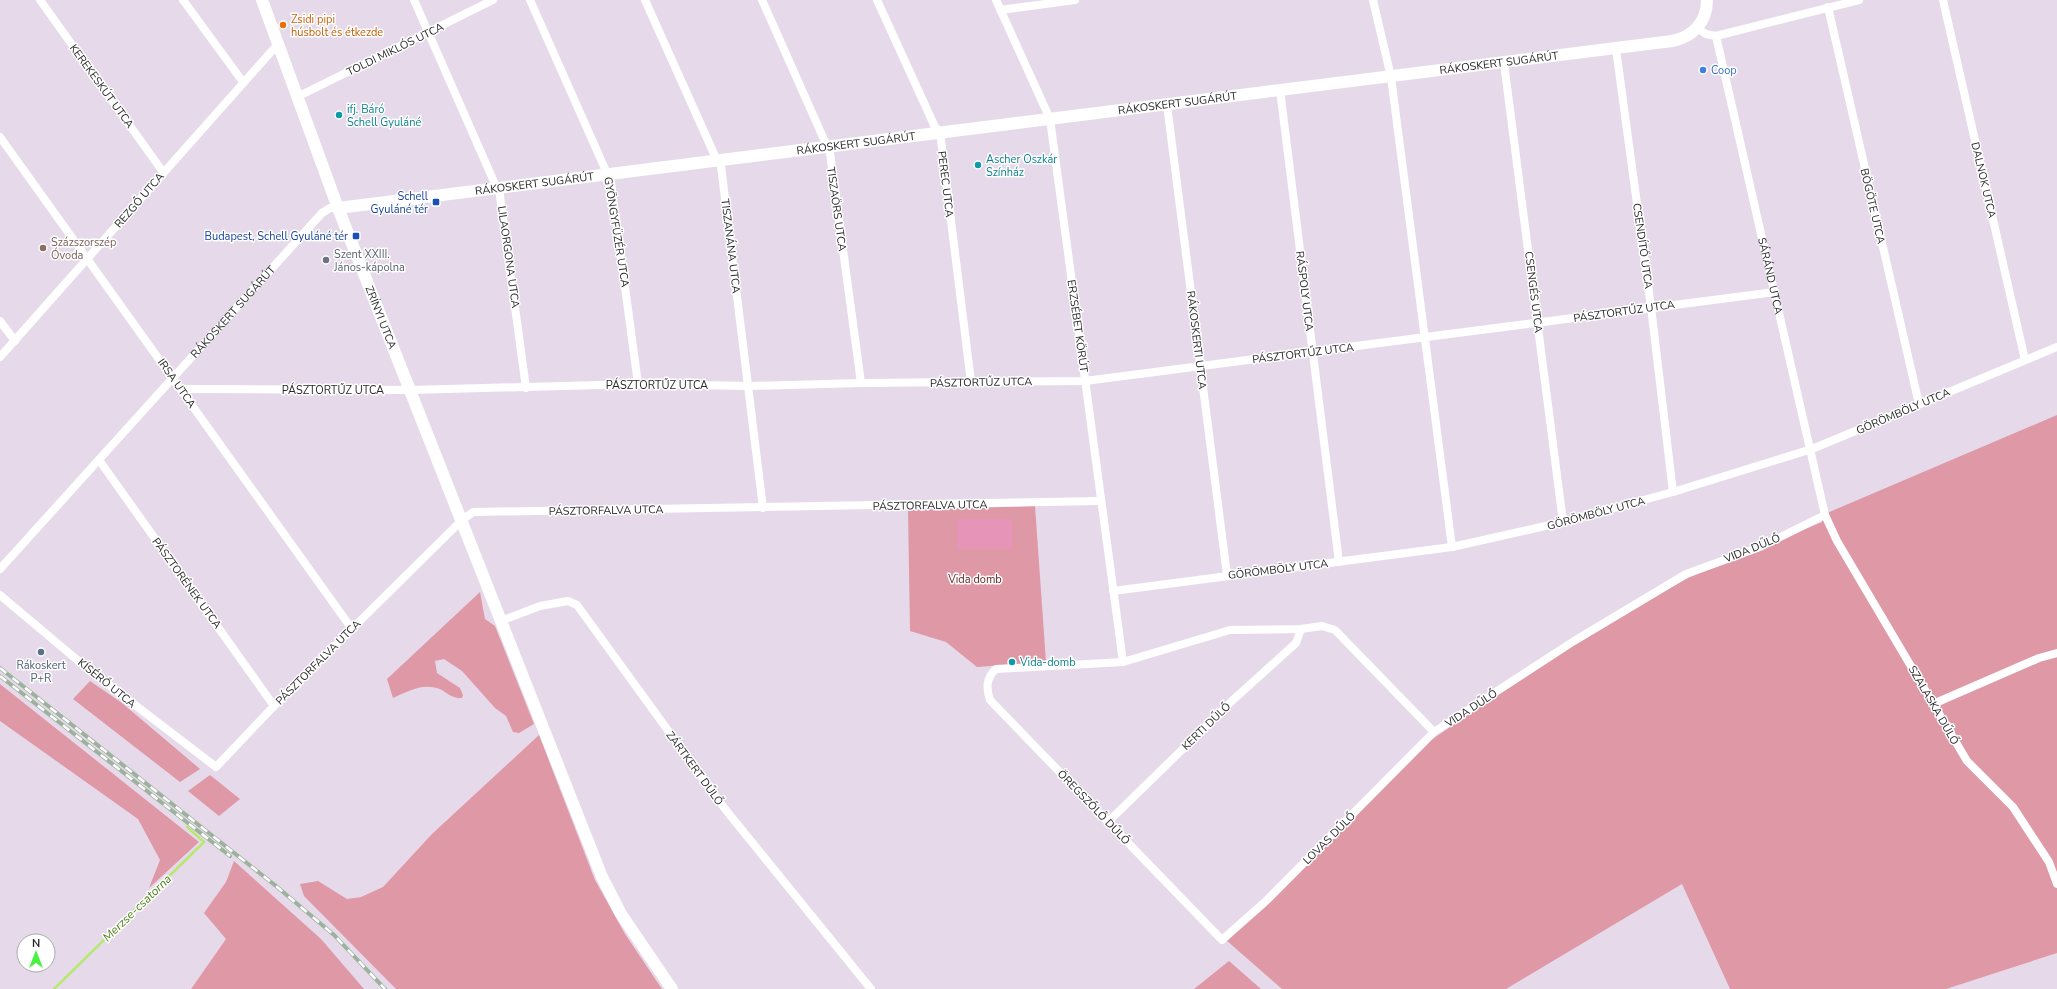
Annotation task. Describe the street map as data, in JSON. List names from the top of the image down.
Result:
{
  "streets": {
    "street": [
      "TOLDI MIKLÓS UTCA",
      "RÁKOSKERT SUGÁRÚT",
      "KEREKESKÚT UTCA",
      "DALNOK UTCA",
      "PEREC UTCA",
      "REZGŐ UTCA",
      "BÖGÖTE UTCA",
      "TISZAÖRS UTCA",
      "GYÖNGYFÜZÉR UTCA",
      "TISZANÁNA UTCA",
      "CSENDÍTŐ UTCA",
      "LILAORGONA UTCA",
      "SÁRÁND UTCA",
      "RÁSPOLY UTCA",
      "CSENGÉS UTCA",
      "PÁSZTORTŰZ UTCA",
      "ZRÍNYI UTCA",
      "ERZSÉBET KÖRÚT",
      "RÁKOSKERTI UTCA",
      "IRSA UTCA",
      "GÖRÖMBÖLY UTCA",
      "PÁSZTORFALVA UTCA",
      "VIDA DŰLŐ",
      "PÁSZTORÉNEK UTCA",
      "KÍSÉRŐ UTCA",
      "SZALASKA DŰLŐ",
      "KERTI DŰLŐ",
      "ZÁRTKERT DŰLŐ",
      "ÖREGSZŐLŐ DŰLŐ",
      "LOVAS DŰLŐ"
    ]
  },
  "crossings": [
    ["TOLDI MIKLÓS UTCA", "LILAORGONA UTCA"],
    ["TOLDI MIKLÓS UTCA", "ZRÍNYI UTCA"],
    ["RÁKOSKERT SUGÁRÚT", "PEREC UTCA"],
    ["RÁKOSKERT SUGÁRÚT", "TISZAÖRS UTCA"],
    ["RÁKOSKERT SUGÁRÚT", "GYÖNGYFÜZÉR UTCA"],
    ["RÁKOSKERT SUGÁRÚT", "TISZANÁNA UTCA"],
    ["RÁKOSKERT SUGÁRÚT", "CSENDÍTŐ UTCA"],
    ["RÁKOSKERT SUGÁRÚT", "LILAORGONA UTCA"],
    ["RÁKOSKERT SUGÁRÚT", "RÁSPOLY UTCA"],
    ["RÁKOSKERT SUGÁRÚT", "CSENGÉS UTCA"],
    ["RÁKOSKERT SUGÁRÚT", "ZRÍNYI UTCA"],
    ["RÁKOSKERT SUGÁRÚT", "ERZSÉBET KÖRÚT"],
    ["RÁKOSKERT SUGÁRÚT", "RÁKOSKERTI UTCA"],
    ["RÁKOSKERT SUGÁRÚT", "IRSA UTCA"],
    ["RÁKOSKERT SUGÁRÚT", "PÁSZTORÉNEK UTCA"],
    ["KEREKESKÚT UTCA", "REZGŐ UTCA"],
    ["DALNOK UTCA", "GÖRÖMBÖLY UTCA"],
    ["PEREC UTCA", "PÁSZTORTŰZ UTCA"],
    ["REZGŐ UTCA", "ZRÍNYI UTCA"],
    ["REZGŐ UTCA", "IRSA UTCA"],
    ["BÖGÖTE UTCA", "GÖRÖMBÖLY UTCA"],
    ["TISZAÖRS UTCA", "PÁSZTORTŰZ UTCA"],
    ["GYÖNGYFÜZÉR UTCA", "PÁSZTORTŰZ UTCA"],
    ["TISZANÁNA UTCA", "PÁSZTORTŰZ UTCA"],
    ["TISZANÁNA UTCA", "PÁSZTORFALVA UTCA"],
    ["CSENDÍTŐ UTCA", "PÁSZTORTŰZ UTCA"],
    ["CSENDÍTŐ UTCA", "GÖRÖMBÖLY UTCA"],
    ["LILAORGONA UTCA", "PÁSZTORTŰZ UTCA"],
    ["SÁRÁND UTCA", "PÁSZTORTŰZ UTCA"],
    ["SÁRÁND UTCA", "GÖRÖMBÖLY UTCA"],
    ["SÁRÁND UTCA", "VIDA DŰLŐ"],
    ["SÁRÁND UTCA", "SZALASKA DŰLŐ"],
    ["RÁSPOLY UTCA", "PÁSZTORTŰZ UTCA"],
    ["RÁSPOLY UTCA", "GÖRÖMBÖLY UTCA"],
    ["CSENGÉS UTCA", "PÁSZTORTŰZ UTCA"],
    ["CSENGÉS UTCA", "GÖRÖMBÖLY UTCA"],
    ["PÁSZTORTŰZ UTCA", "ZRÍNYI UTCA"],
    ["PÁSZTORTŰZ UTCA", "ERZSÉBET KÖRÚT"],
    ["PÁSZTORTŰZ UTCA", "RÁKOSKERTI UTCA"],
    ["PÁSZTORTŰZ UTCA", "IRSA UTCA"],
    ["ZRÍNYI UTCA", "PÁSZTORFALVA UTCA"],
    ["ZRÍNYI UTCA", "ZÁRTKERT DŰLŐ"],
    ["ERZSÉBET KÖRÚT", "GÖRÖMBÖLY UTCA"],
    ["ERZSÉBET KÖRÚT", "PÁSZTORFALVA UTCA"],
    ["ERZSÉBET KÖRÚT", "VIDA DŰLŐ"],
    ["RÁKOSKERTI UTCA", "GÖRÖMBÖLY UTCA"],
    ["IRSA UTCA", "PÁSZTORFALVA UTCA"],
    ["PÁSZTORFALVA UTCA", "PÁSZTORÉNEK UTCA"],
    ["PÁSZTORFALVA UTCA", "KÍSÉRŐ UTCA"],
    ["VIDA DŰLŐ", "SZALASKA DŰLŐ"],
    ["VIDA DŰLŐ", "KERTI DŰLŐ"],
    ["VIDA DŰLŐ", "ÖREGSZŐLŐ DŰLŐ"],
    ["VIDA DŰLŐ", "LOVAS DŰLŐ"],
    ["KERTI DŰLŐ", "ÖREGSZŐLŐ DŰLŐ"],
    ["ÖREGSZŐLŐ DŰLŐ", "LOVAS DŰLŐ"]
  ],
  "water": ["Merzse-csatorna"],
  "parks": ["Vida domb"],
  "places": {
    "other": [
      "Zsidi pipi húsbolt és étkezde",
      "Coop",
      "ifj. Báró Schell Gyuláné",
      "Ascher Oszkár Színház",
      "Százszorszép Óvoda",
      "Szent XXIII. János-kápolna",
      "Rákoskert P+R",
      "Vida-domb"
    ],
    "transit": ["Schell Gyuláné tér", "Budapest, Schell Gyuláné tér"]
  },
  "north": "top"
}
